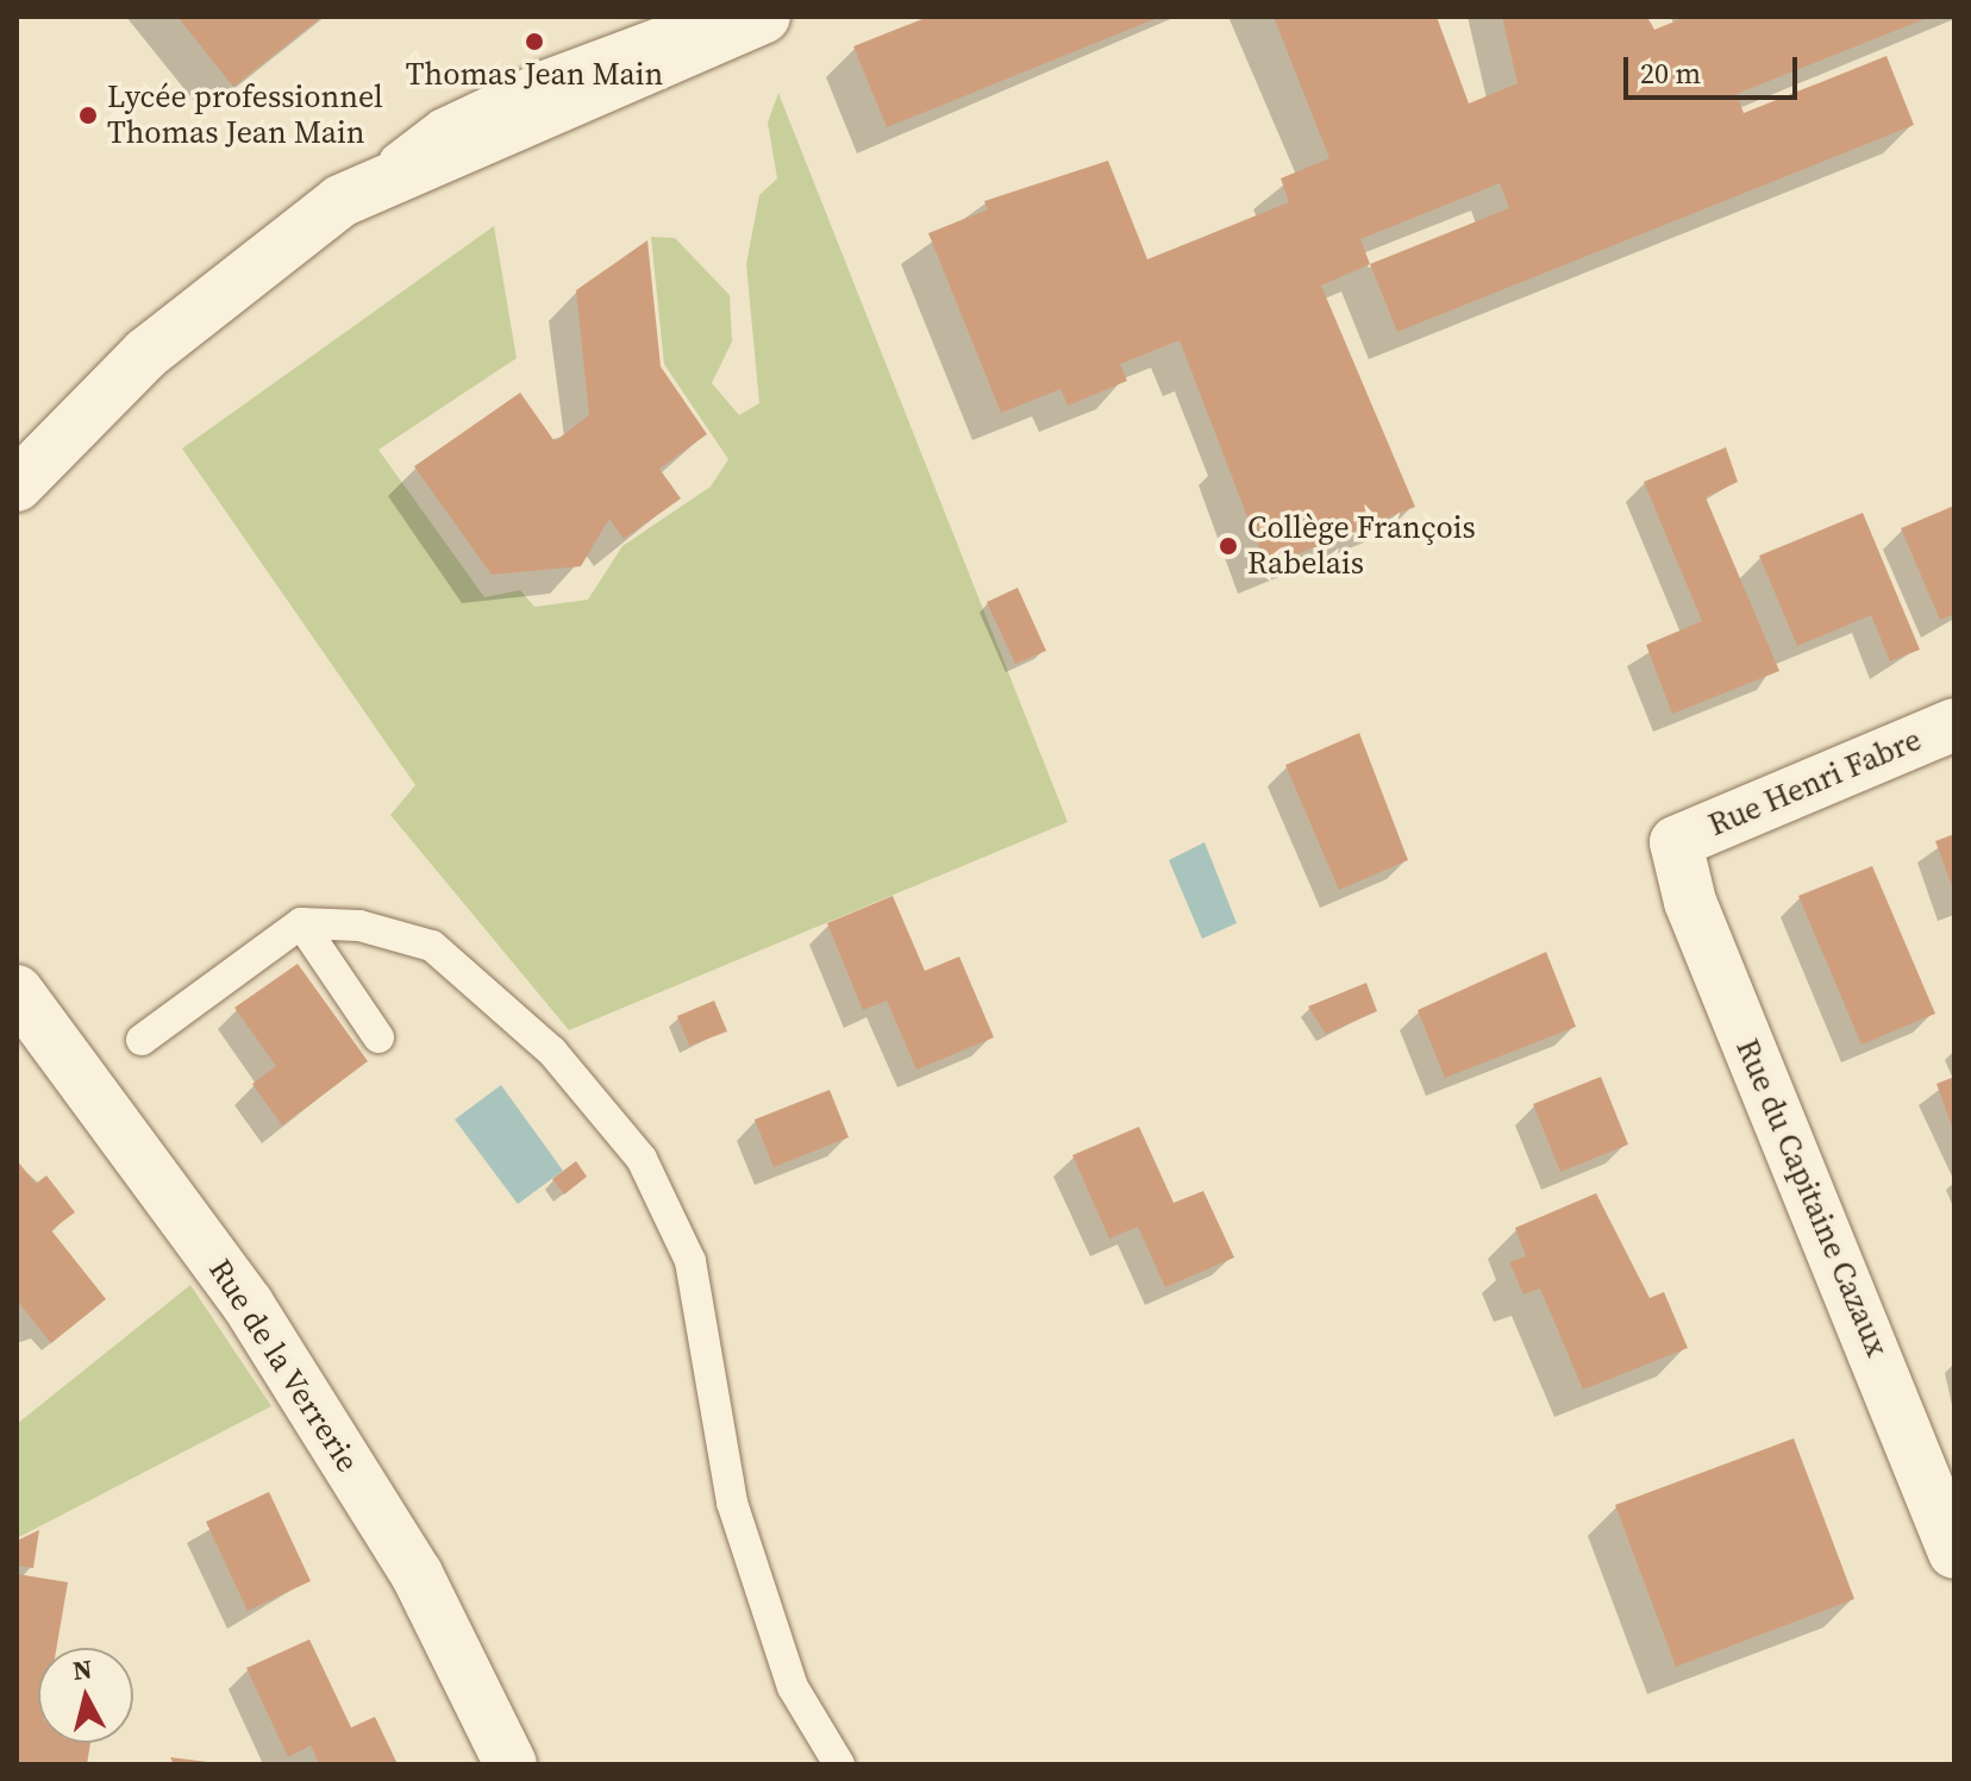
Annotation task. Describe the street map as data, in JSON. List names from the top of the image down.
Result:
{
  "streets": {
    "street": ["Rue Henri Fabre", "Rue du Capitaine Cazaux", "Rue de la Verrerie"]
  },
  "crossings": [
    ["Rue Henri Fabre", "Rue du Capitaine Cazaux"]
  ],
  "places": ["Thomas Jean Main", "Lycée professionnel Thomas Jean Main", "Collège François Rabelais"],
  "scale_bar": "20 m",
  "north": "top"
}
